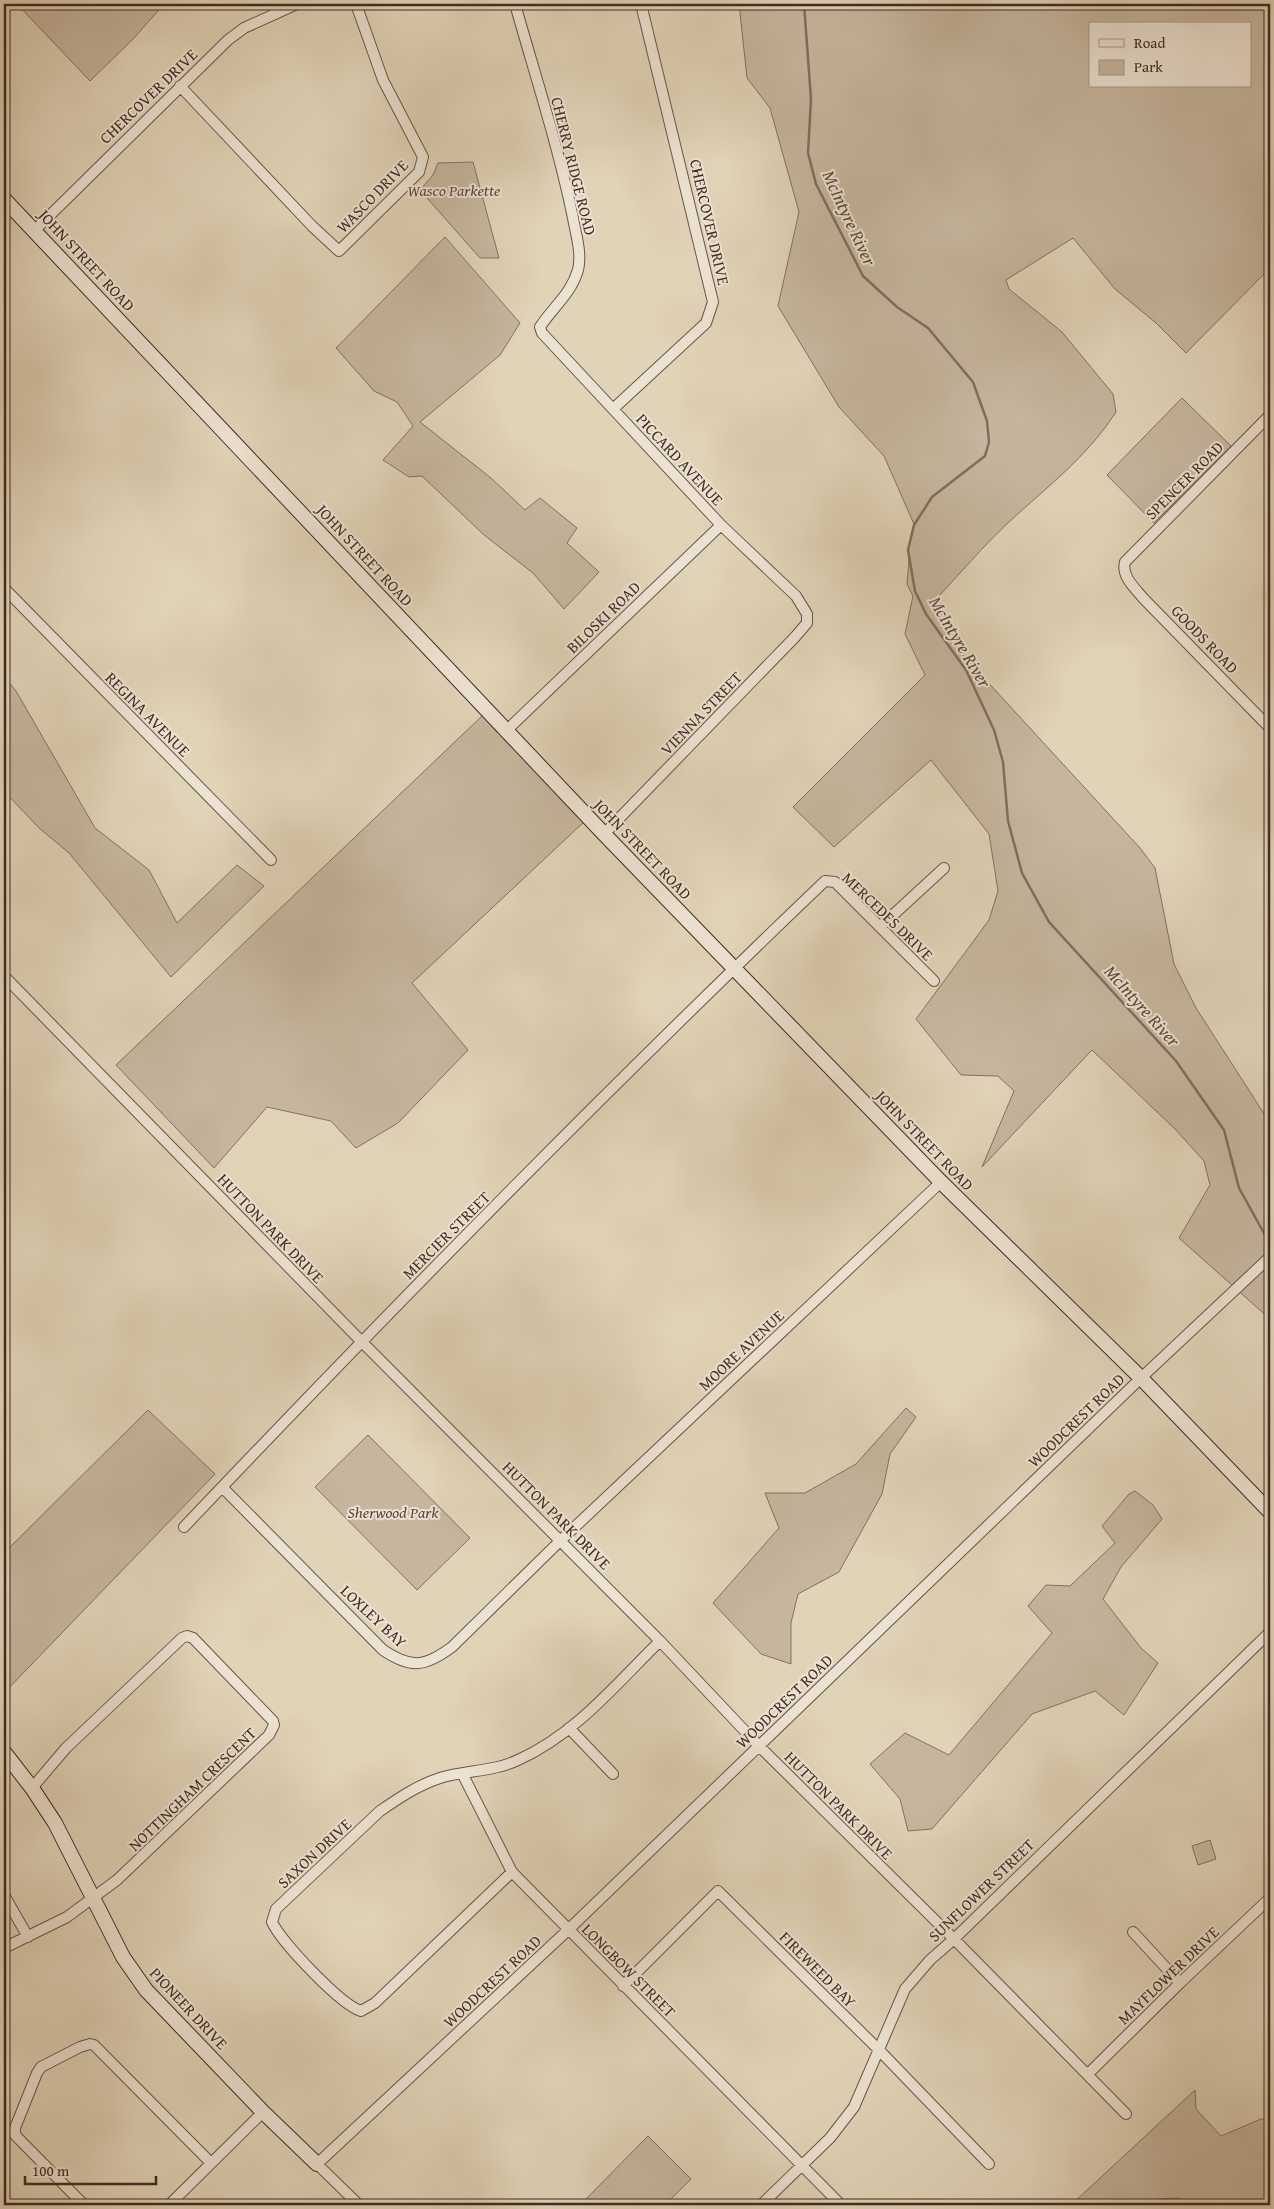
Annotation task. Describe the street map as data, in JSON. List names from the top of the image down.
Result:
{
  "streets": {
    "main road": ["JOHN STREET ROAD", "PIONEER DRIVE"],
    "street": [
      "CHERCOVER DRIVE",
      "CHERRY RIDGE ROAD",
      "WASCO DRIVE",
      "PICCARD AVENUE",
      "SPENCER ROAD",
      "BILOSKI ROAD",
      "GOODS ROAD",
      "VIENNA STREET",
      "REGINA AVENUE",
      "MERCEDES DRIVE",
      "HUTTON PARK DRIVE",
      "MERCIER STREET",
      "MOORE AVENUE",
      "WOODCREST ROAD",
      "LOXLEY BAY",
      "NOTTINGHAM CRESCENT",
      "SAXON DRIVE",
      "SUNFLOWER STREET",
      "FIREWEED BAY",
      "LONGBOW STREET",
      "MAYFLOWER DRIVE"
    ]
  },
  "crossings": [
    ["CHERCOVER DRIVE", "WASCO DRIVE"],
    ["CHERCOVER DRIVE", "JOHN STREET ROAD"],
    ["CHERCOVER DRIVE", "PICCARD AVENUE"],
    ["CHERRY RIDGE ROAD", "PICCARD AVENUE"],
    ["JOHN STREET ROAD", "BILOSKI ROAD"],
    ["JOHN STREET ROAD", "VIENNA STREET"],
    ["JOHN STREET ROAD", "MERCEDES DRIVE"],
    ["JOHN STREET ROAD", "MERCIER STREET"],
    ["JOHN STREET ROAD", "MOORE AVENUE"],
    ["JOHN STREET ROAD", "WOODCREST ROAD"],
    ["PICCARD AVENUE", "BILOSKI ROAD"],
    ["PICCARD AVENUE", "VIENNA STREET"],
    ["SPENCER ROAD", "GOODS ROAD"],
    ["MERCEDES DRIVE", "MERCIER STREET"],
    ["HUTTON PARK DRIVE", "MERCIER STREET"],
    ["HUTTON PARK DRIVE", "MOORE AVENUE"],
    ["HUTTON PARK DRIVE", "WOODCREST ROAD"],
    ["HUTTON PARK DRIVE", "LOXLEY BAY"],
    ["HUTTON PARK DRIVE", "SAXON DRIVE"],
    ["HUTTON PARK DRIVE", "SUNFLOWER STREET"],
    ["HUTTON PARK DRIVE", "MAYFLOWER DRIVE"],
    ["MERCIER STREET", "LOXLEY BAY"],
    ["MOORE AVENUE", "LOXLEY BAY"],
    ["WOODCREST ROAD", "LONGBOW STREET"],
    ["WOODCREST ROAD", "PIONEER DRIVE"],
    ["NOTTINGHAM CRESCENT", "PIONEER DRIVE"],
    ["SAXON DRIVE", "LONGBOW STREET"],
    ["SUNFLOWER STREET", "FIREWEED BAY"],
    ["SUNFLOWER STREET", "LONGBOW STREET"],
    ["FIREWEED BAY", "LONGBOW STREET"]
  ],
  "water": ["McIntyre River"],
  "parks": ["Wasco Parkette", "Sherwood Park"],
  "legend": ["Road", "Park"],
  "scale_bar": "100 m"
}
